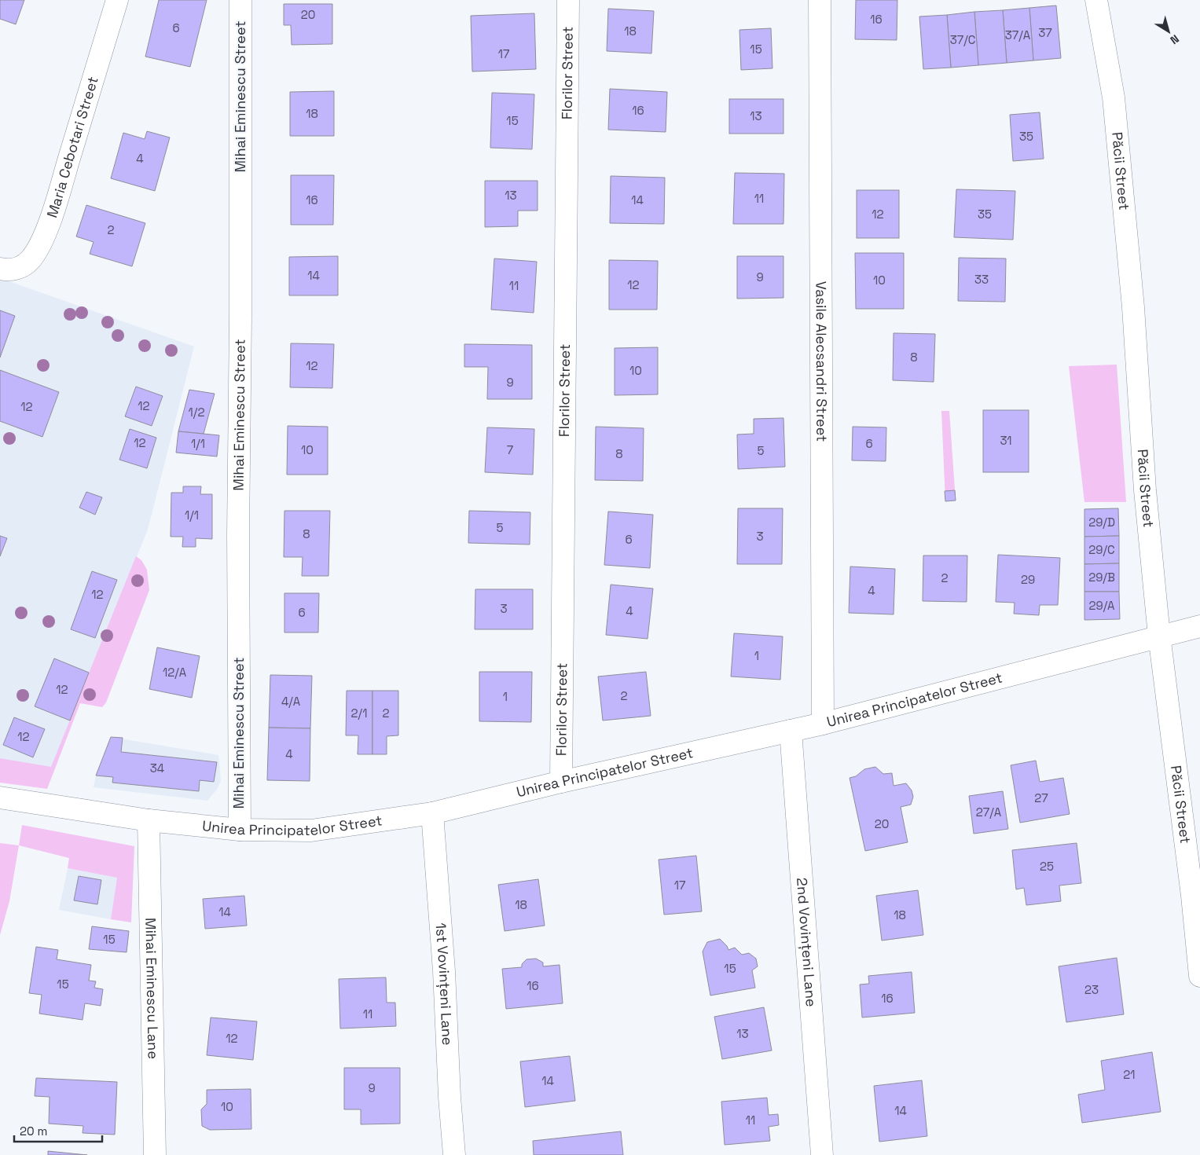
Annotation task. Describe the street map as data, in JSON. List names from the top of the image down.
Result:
{
  "streets": {
    "street": [
      "Florilor Street",
      "Mihai Eminescu Street",
      "Maria Cebotari Street",
      "Păcii Street",
      "Vasile Alecsandri Street",
      "Unirea Principatelor Street",
      "2nd Vovințeni Lane",
      "1st Vovințeni Lane",
      "Mihai Eminescu Lane"
    ]
  },
  "crossings": [
    ["Florilor Street", "Unirea Principatelor Street"],
    ["Mihai Eminescu Street", "Unirea Principatelor Street"],
    ["Păcii Street", "Unirea Principatelor Street"],
    ["Vasile Alecsandri Street", "Unirea Principatelor Street"],
    ["Unirea Principatelor Street", "2nd Vovințeni Lane"],
    ["Unirea Principatelor Street", "1st Vovințeni Lane"],
    ["Unirea Principatelor Street", "Mihai Eminescu Lane"]
  ],
  "house_numbers": [
    "20",
    "16",
    "6",
    "18",
    "37",
    "37/A",
    "37/C",
    "15",
    "17",
    "16",
    "18",
    "13",
    "15",
    "35",
    "4",
    "13",
    "11",
    "16",
    "14",
    "12",
    "35",
    "2",
    "14",
    "9",
    "33",
    "10",
    "12",
    "11",
    "8",
    "12",
    "10",
    "9",
    "12",
    "12",
    "1/2",
    "31",
    "12",
    "1/1",
    "6",
    "10",
    "7",
    "5",
    "8",
    "1/1",
    "29/D",
    "5",
    "8",
    "3",
    "6",
    "29/C",
    "29/B",
    "2",
    "29",
    "4",
    "12",
    "29/A",
    "3",
    "4",
    "6",
    "1",
    "12/A",
    "12",
    "2",
    "1",
    "4/A",
    "2/1",
    "2",
    "12",
    "4",
    "34",
    "27",
    "27/A",
    "20",
    "25",
    "17",
    "18",
    "14",
    "18",
    "15",
    "15",
    "15",
    "16",
    "23",
    "16",
    "11",
    "13",
    "12",
    "21",
    "14",
    "9",
    "10",
    "14",
    "11"
  ],
  "scale_bar": "20 m",
  "north": "bottom right"
}
